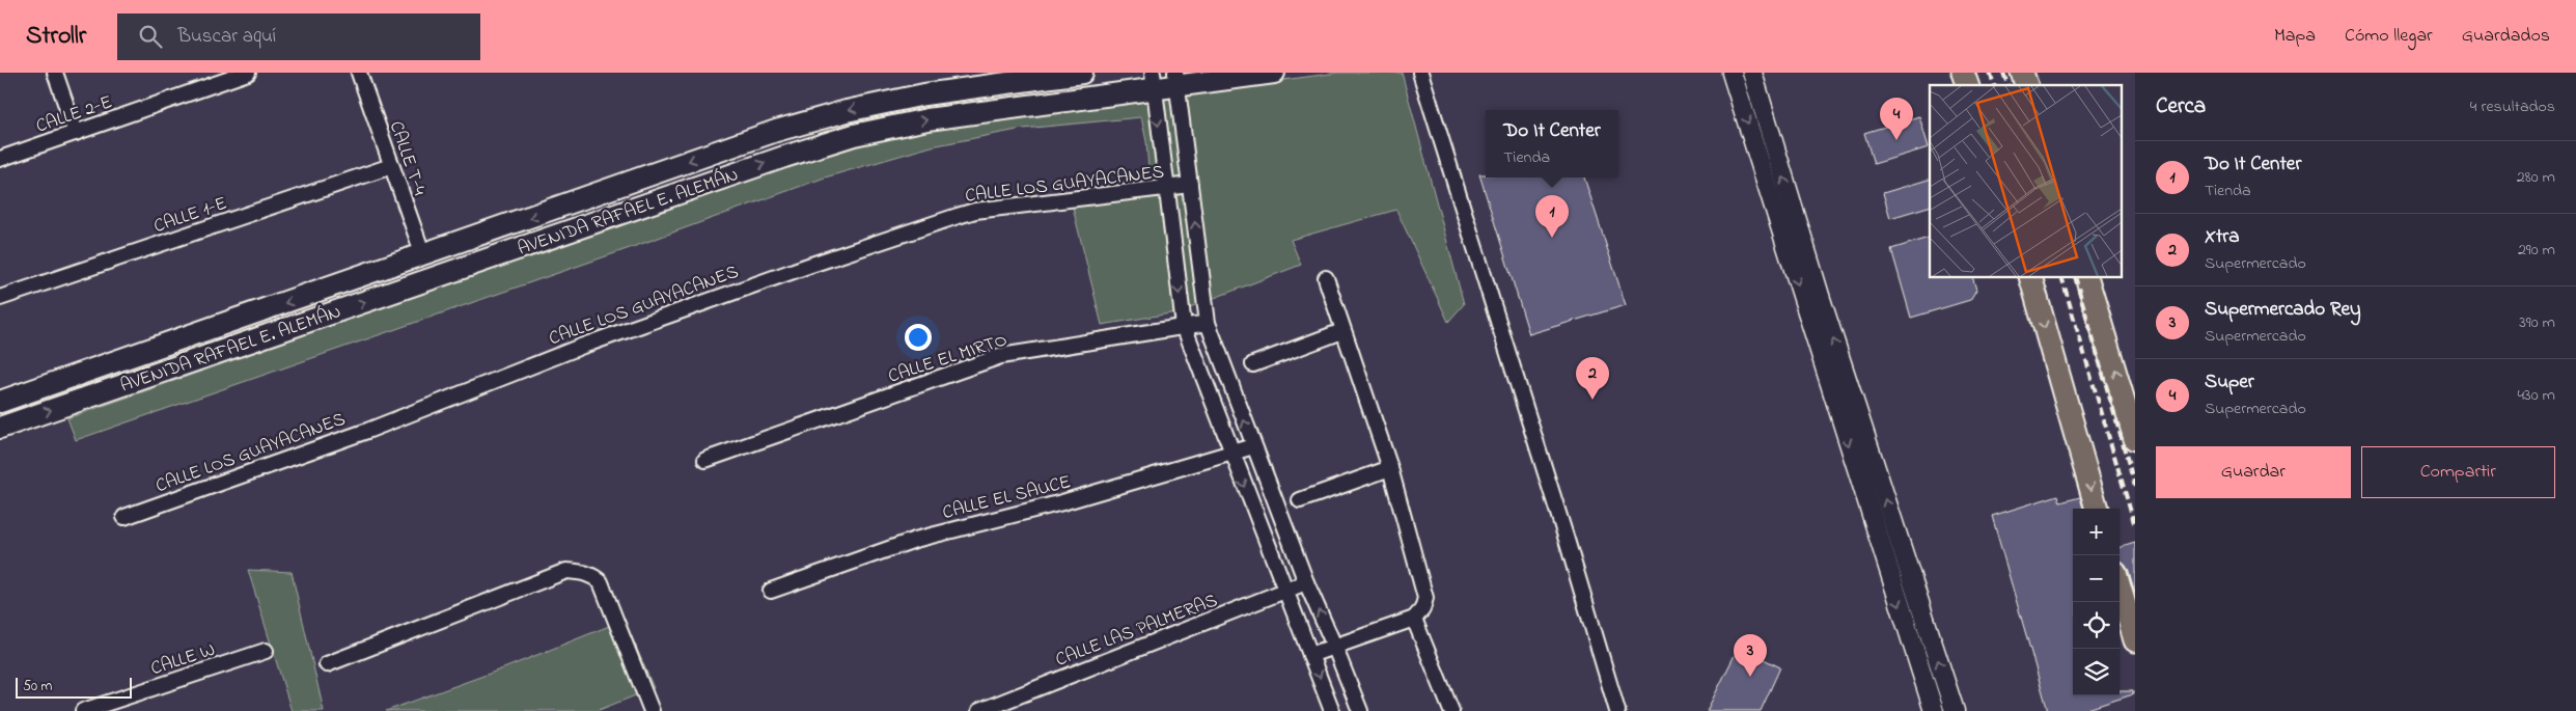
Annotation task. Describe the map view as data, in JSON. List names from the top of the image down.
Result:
{
  "streets": {
    "main road": ["AVENIDA RAFAEL E. ALEMÁN"],
    "street": [
      "CALLE 2-E",
      "CALLE T-4",
      "CALLE LOS GUAYACANES",
      "CALLE 1-E",
      "CALLE EL MIRTO",
      "CALLE EL SAUCE",
      "CALLE LAS PALMERAS",
      "CALLE W"
    ]
  },
  "crossings": [
    ["CALLE T-4", "AVENIDA RAFAEL E. ALEMÁN"],
    ["CALLE T-4", "CALLE 1-E"]
  ],
  "scale_bar": "50 m",
  "page": {
    "header": "Strollr",
    "search": "Buscar aquí",
    "nav": ["Mapa", "Cómo llegar", "Guardados"],
    "heading": ["Cerca", "4 resultados"],
    "pins": [
      "4",
      "1",
      "2",
      "3"
    ],
    "popup": ["Do It Center", "Tienda"],
    "list": [
      {
        "mark": "1",
        "name": "Do It Center",
        "note": "Tienda",
        "value": "280 m"
      },
      {
        "mark": "2",
        "name": "Xtra",
        "note": "Supermercado",
        "value": "290 m"
      },
      {
        "mark": "3",
        "name": "Supermercado Rey",
        "note": "Supermercado",
        "value": "390 m"
      },
      {
        "mark": "4",
        "name": "Super",
        "note": "Supermercado",
        "value": "430 m"
      }
    ],
    "buttons": ["Guardar", "Compartir"],
    "map_buttons": ["+", "−"],
    "scale": "50 m"
  }
}
